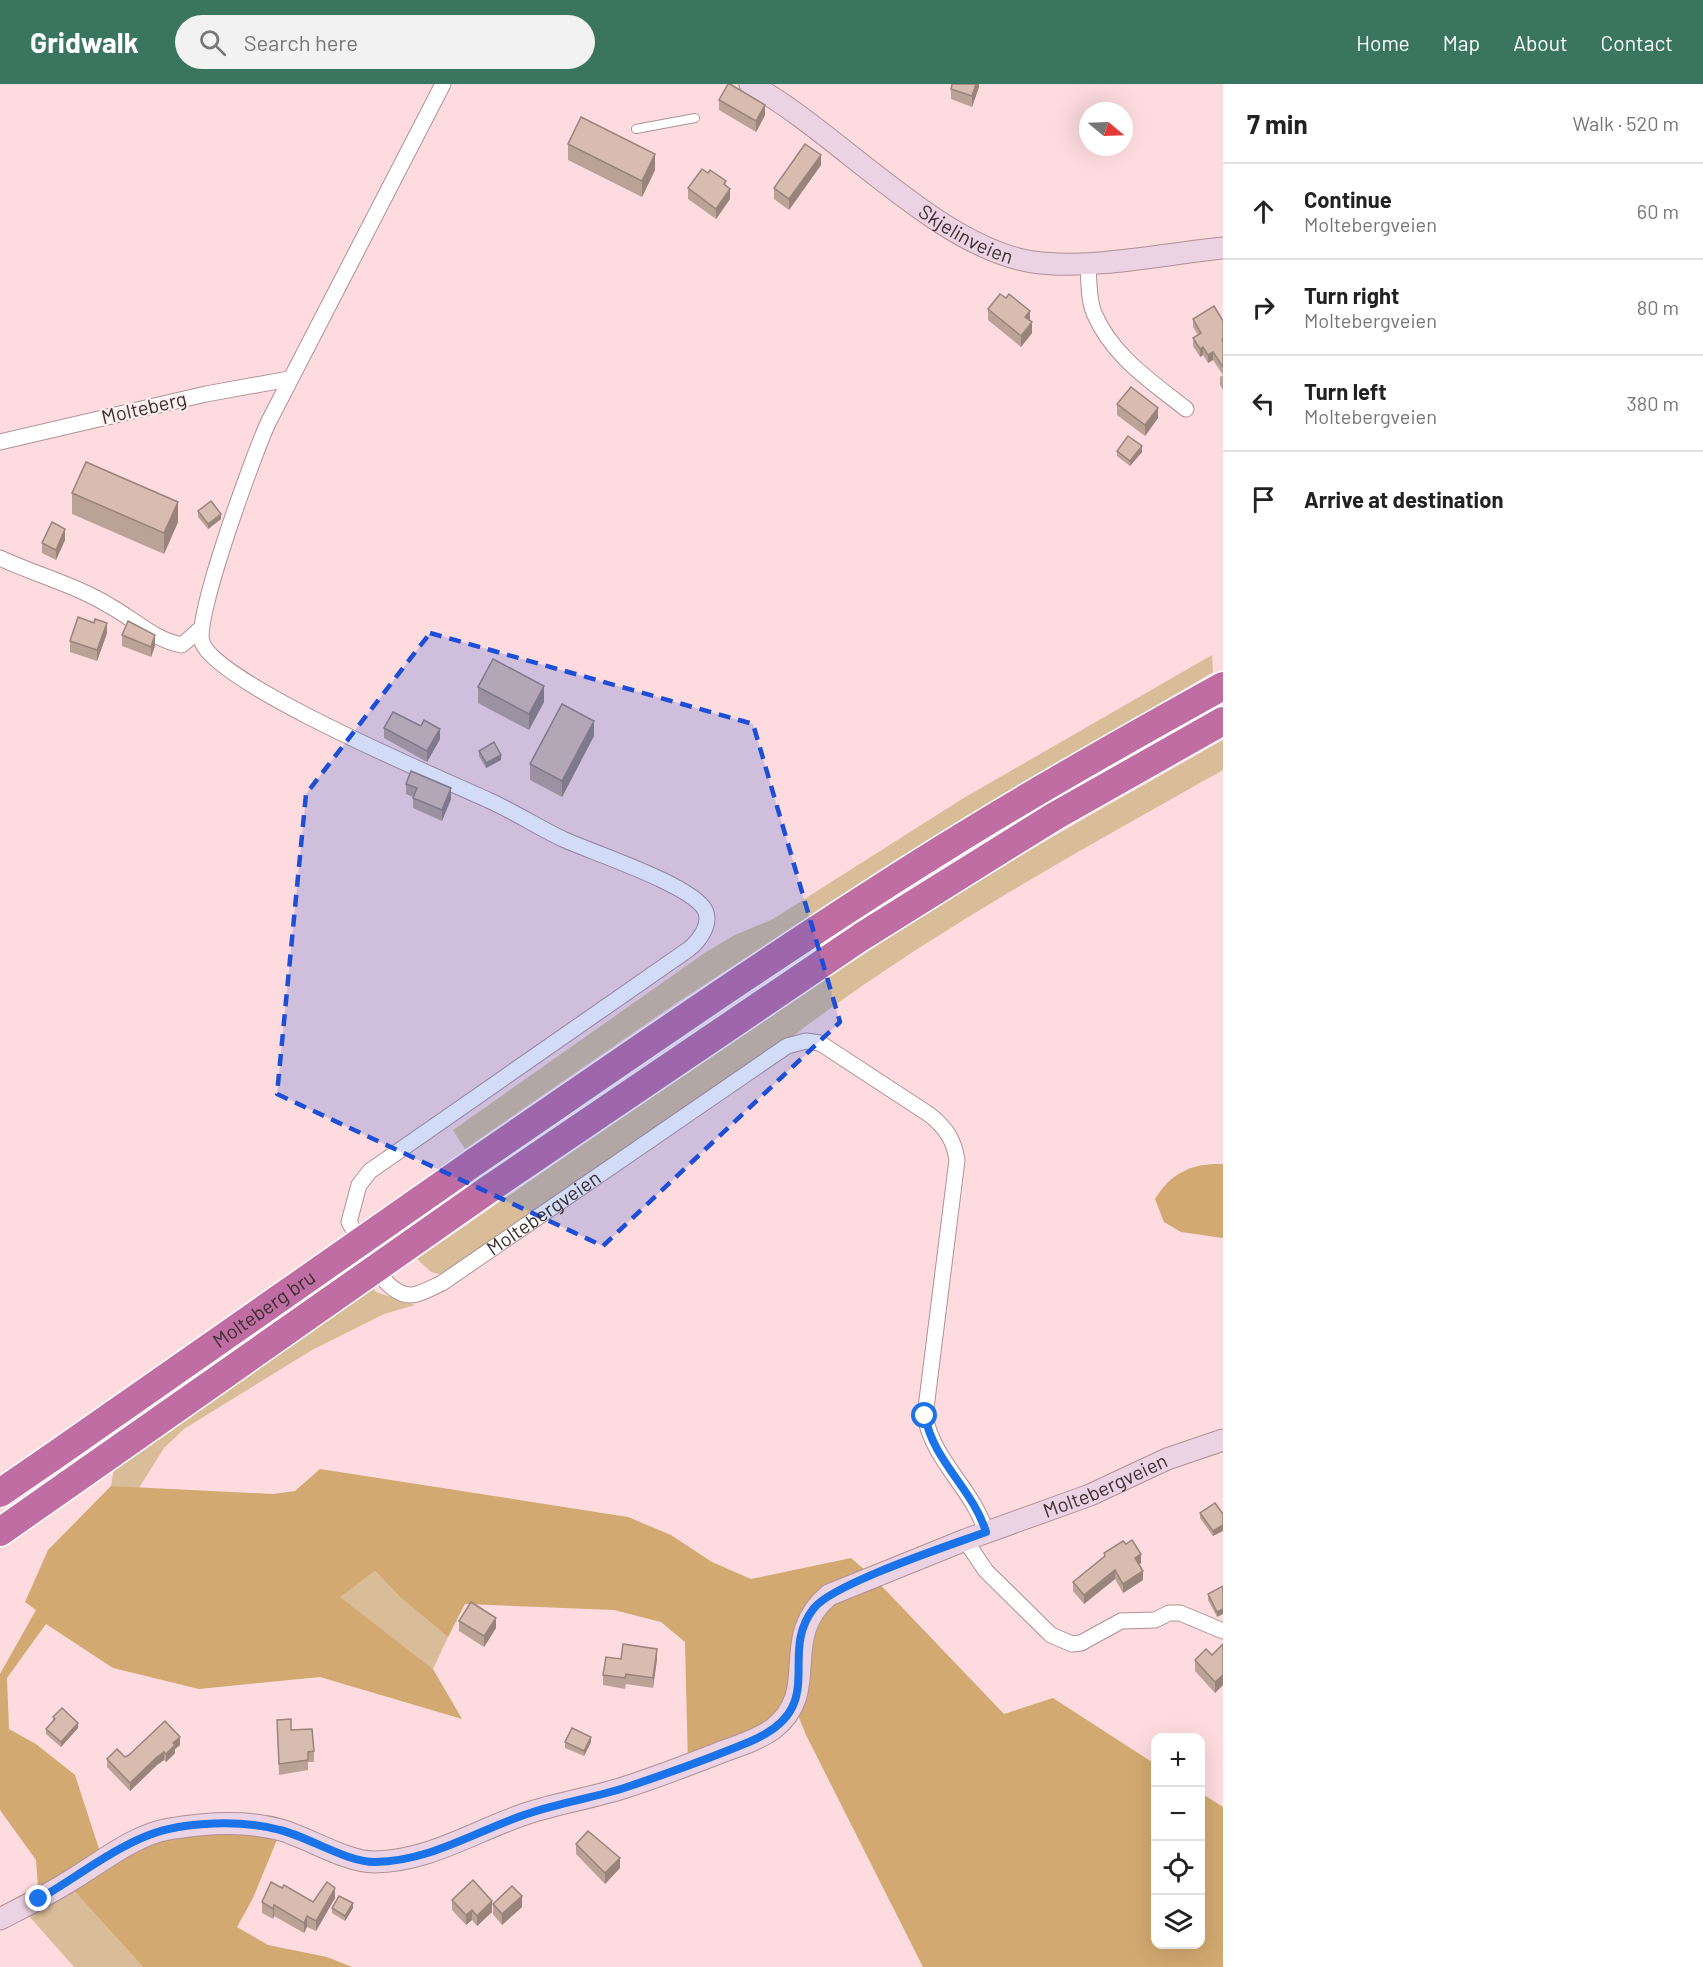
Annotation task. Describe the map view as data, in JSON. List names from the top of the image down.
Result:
{
  "streets": {
    "highway": ["Molteberg bru"],
    "main road": ["Skjelinveien", "Moltebergveien"],
    "street": ["Molteberg"]
  },
  "north": "right",
  "page": {
    "header": "Gridwalk",
    "search": "Search here",
    "nav": [
      "Home",
      "Map",
      "About",
      "Contact"
    ],
    "heading": ["7 min", "Walk · 520 m"],
    "list": [
      ["Continue", "Moltebergveien", "60 m"],
      ["Turn right", "Moltebergveien", "80 m"],
      ["Turn left", "Moltebergveien", "380 m"],
      "Arrive at destination"
    ],
    "map_buttons": ["+", "−"]
  }
}
